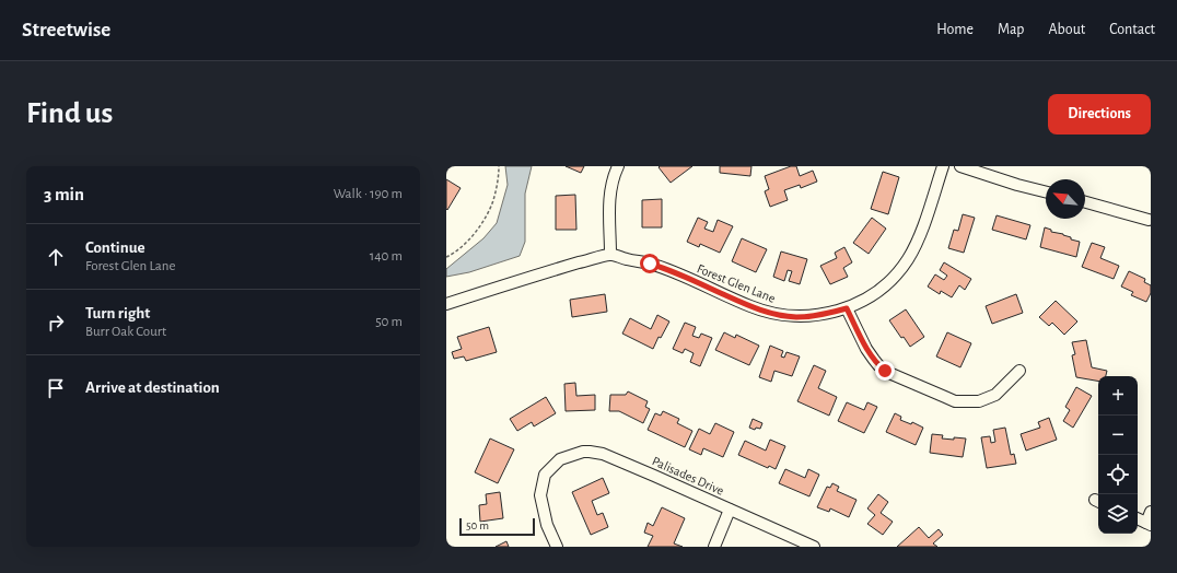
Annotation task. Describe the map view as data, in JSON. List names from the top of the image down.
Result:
{
  "streets": {
    "street": ["Forest Glen Lane", "Palisades Drive"]
  },
  "scale_bar": "50 m",
  "north": "top left",
  "page": {
    "header": "Streetwise",
    "nav": [
      "Home",
      "Map",
      "About",
      "Contact"
    ],
    "buttons": "Directions",
    "title": "Find us",
    "heading": ["3 min", "Walk · 190 m"],
    "list": [
      ["Continue", "Forest Glen Lane", "140 m"],
      ["Turn right", "Burr Oak Court", "50 m"],
      "Arrive at destination"
    ],
    "map_buttons": ["+", "−"],
    "scale": "50 m"
  }
}
